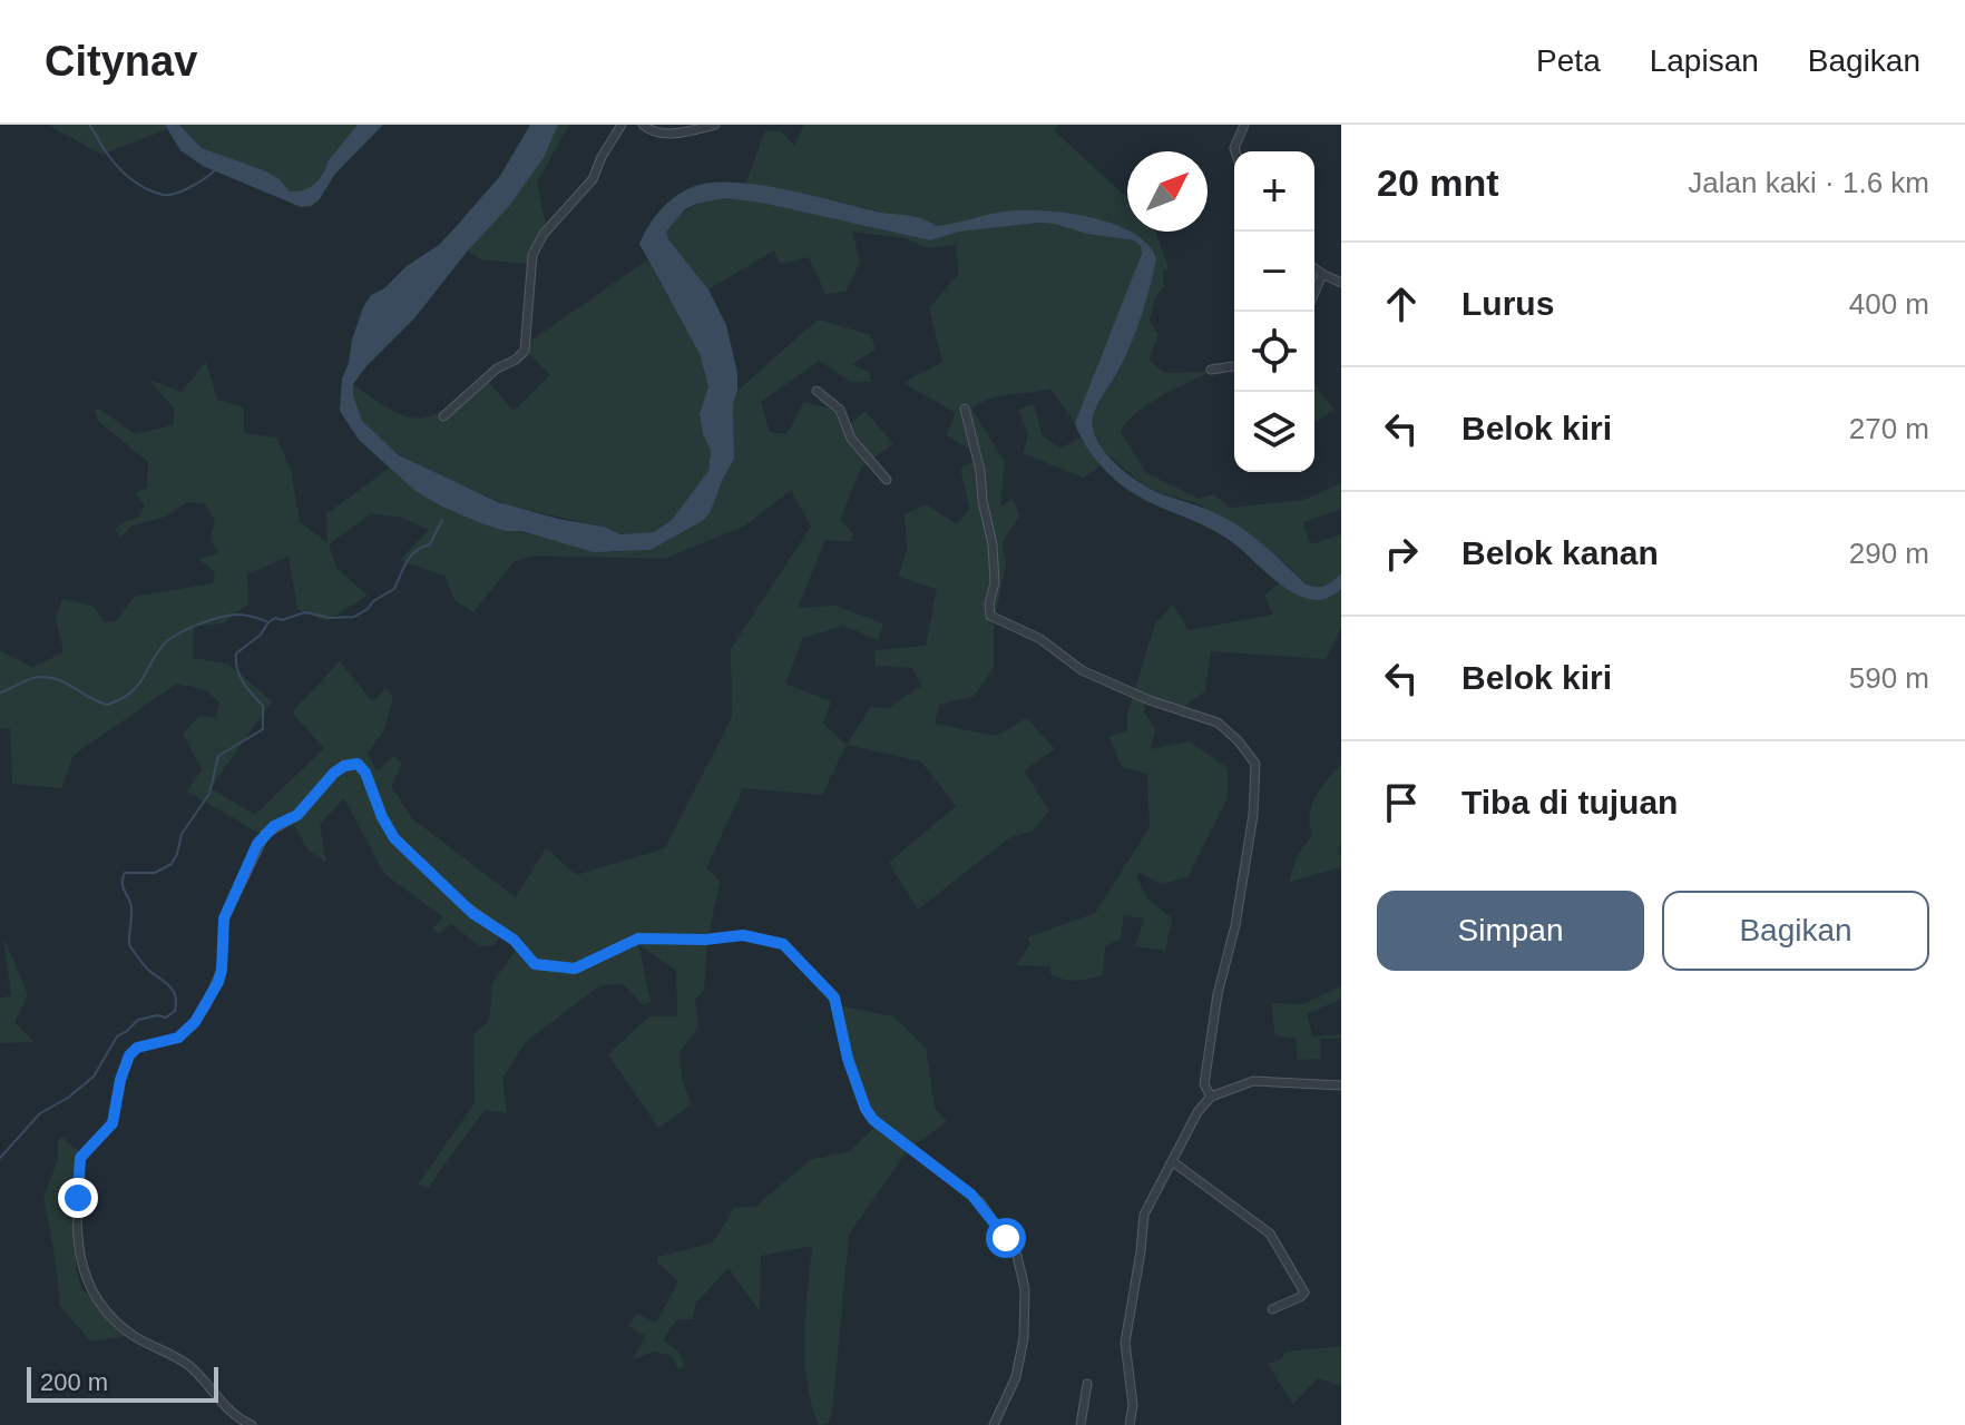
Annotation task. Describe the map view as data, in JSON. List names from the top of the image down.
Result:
{
  "scale_bar": "200 m",
  "north": "top right",
  "page": {
    "header": "Citynav",
    "nav": ["Peta", "Lapisan", "Bagikan"],
    "heading": ["20 mnt", "Jalan kaki · 1.6 km"],
    "map_buttons": ["+", "−"],
    "list": [
      ["Lurus", "400 m"],
      ["Belok kiri", "270 m"],
      ["Belok kanan", "290 m"],
      ["Belok kiri", "590 m"],
      "Tiba di tujuan"
    ],
    "buttons": ["Simpan", "Bagikan"],
    "scale": "200 m"
  }
}
